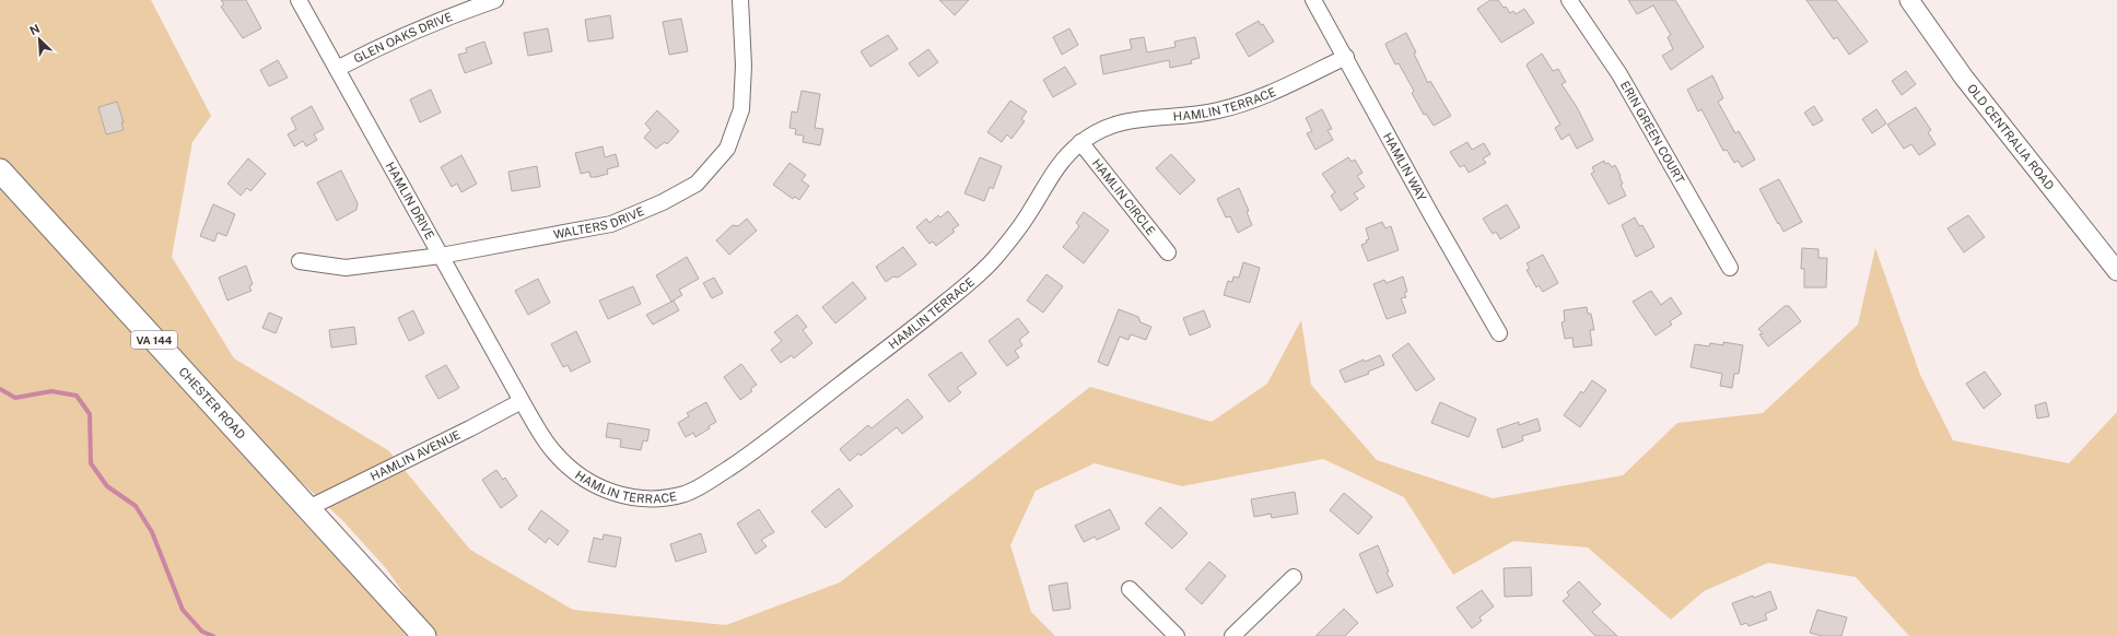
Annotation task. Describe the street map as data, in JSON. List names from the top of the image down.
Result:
{
  "streets": {
    "main road": ["VA 144", "CHESTER ROAD"],
    "street": [
      "GLEN OAKS DRIVE",
      "HAMLIN TERRACE",
      "ERIN GREEN COURT",
      "OLD CENTRALIA ROAD",
      "HAMLIN WAY",
      "HAMLIN CIRCLE",
      "HAMLIN DRIVE",
      "WALTERS DRIVE",
      "HAMLIN AVENUE"
    ]
  },
  "crossings": [
    ["GLEN OAKS DRIVE", "HAMLIN DRIVE"],
    ["HAMLIN TERRACE", "HAMLIN WAY"],
    ["HAMLIN TERRACE", "HAMLIN CIRCLE"],
    ["HAMLIN TERRACE", "HAMLIN DRIVE"],
    ["HAMLIN TERRACE", "HAMLIN AVENUE"],
    ["HAMLIN DRIVE", "WALTERS DRIVE"],
    ["HAMLIN DRIVE", "HAMLIN AVENUE"],
    ["CHESTER ROAD", "HAMLIN AVENUE"]
  ],
  "north": "top left"
}
